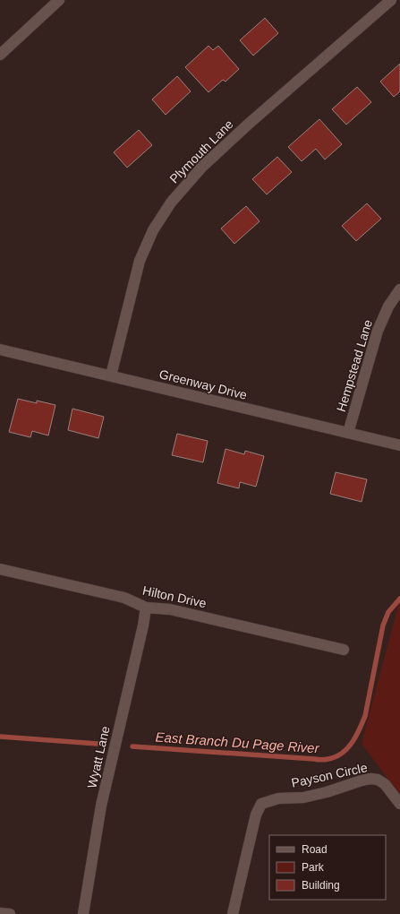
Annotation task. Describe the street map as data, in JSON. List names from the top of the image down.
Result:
{
  "streets": {
    "street": [
      "Plymouth Lane",
      "Hempstead Lane",
      "Greenway Drive",
      "Hilton Drive",
      "Wyatt Lane",
      "Payson Circle"
    ]
  },
  "crossings": [
    ["Plymouth Lane", "Greenway Drive"],
    ["Hempstead Lane", "Greenway Drive"],
    ["Hilton Drive", "Wyatt Lane"]
  ],
  "water": ["East Branch Du Page River"],
  "legend": ["Road", "Park", "Building"]
}
